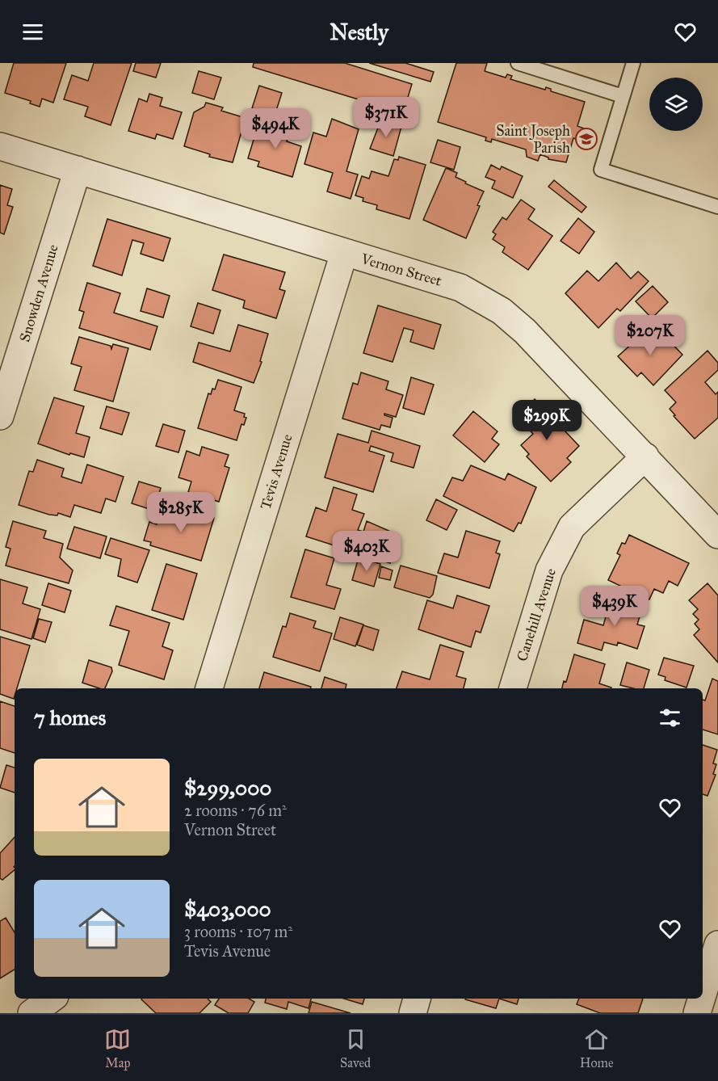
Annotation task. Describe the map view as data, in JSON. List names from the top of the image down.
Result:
{
  "streets": {
    "street": [
      "Vernon Street",
      "Snowden Avenue",
      "Tevis Avenue",
      "Canehill Avenue"
    ]
  },
  "crossings": [
    ["Vernon Street", "Snowden Avenue"],
    ["Vernon Street", "Tevis Avenue"],
    ["Vernon Street", "Canehill Avenue"]
  ],
  "places": {
    "school or university": ["Saint Joseph Parish"]
  },
  "page": {
    "header": "Nestly",
    "price": [
      "$371K",
      "$494K",
      "$207K",
      "$299K",
      "$285K",
      "$403K",
      "$439K"
    ],
    "heading": "7 homes",
    "list": [
      {
        "name": "$299,000",
        "note": "2 rooms · 76 m² · Vernon Street"
      },
      {
        "name": "$403,000",
        "note": "3 rooms · 107 m² · Tevis Avenue"
      }
    ],
    "tabs": ["Map", "Saved", "Home"]
  }
}
